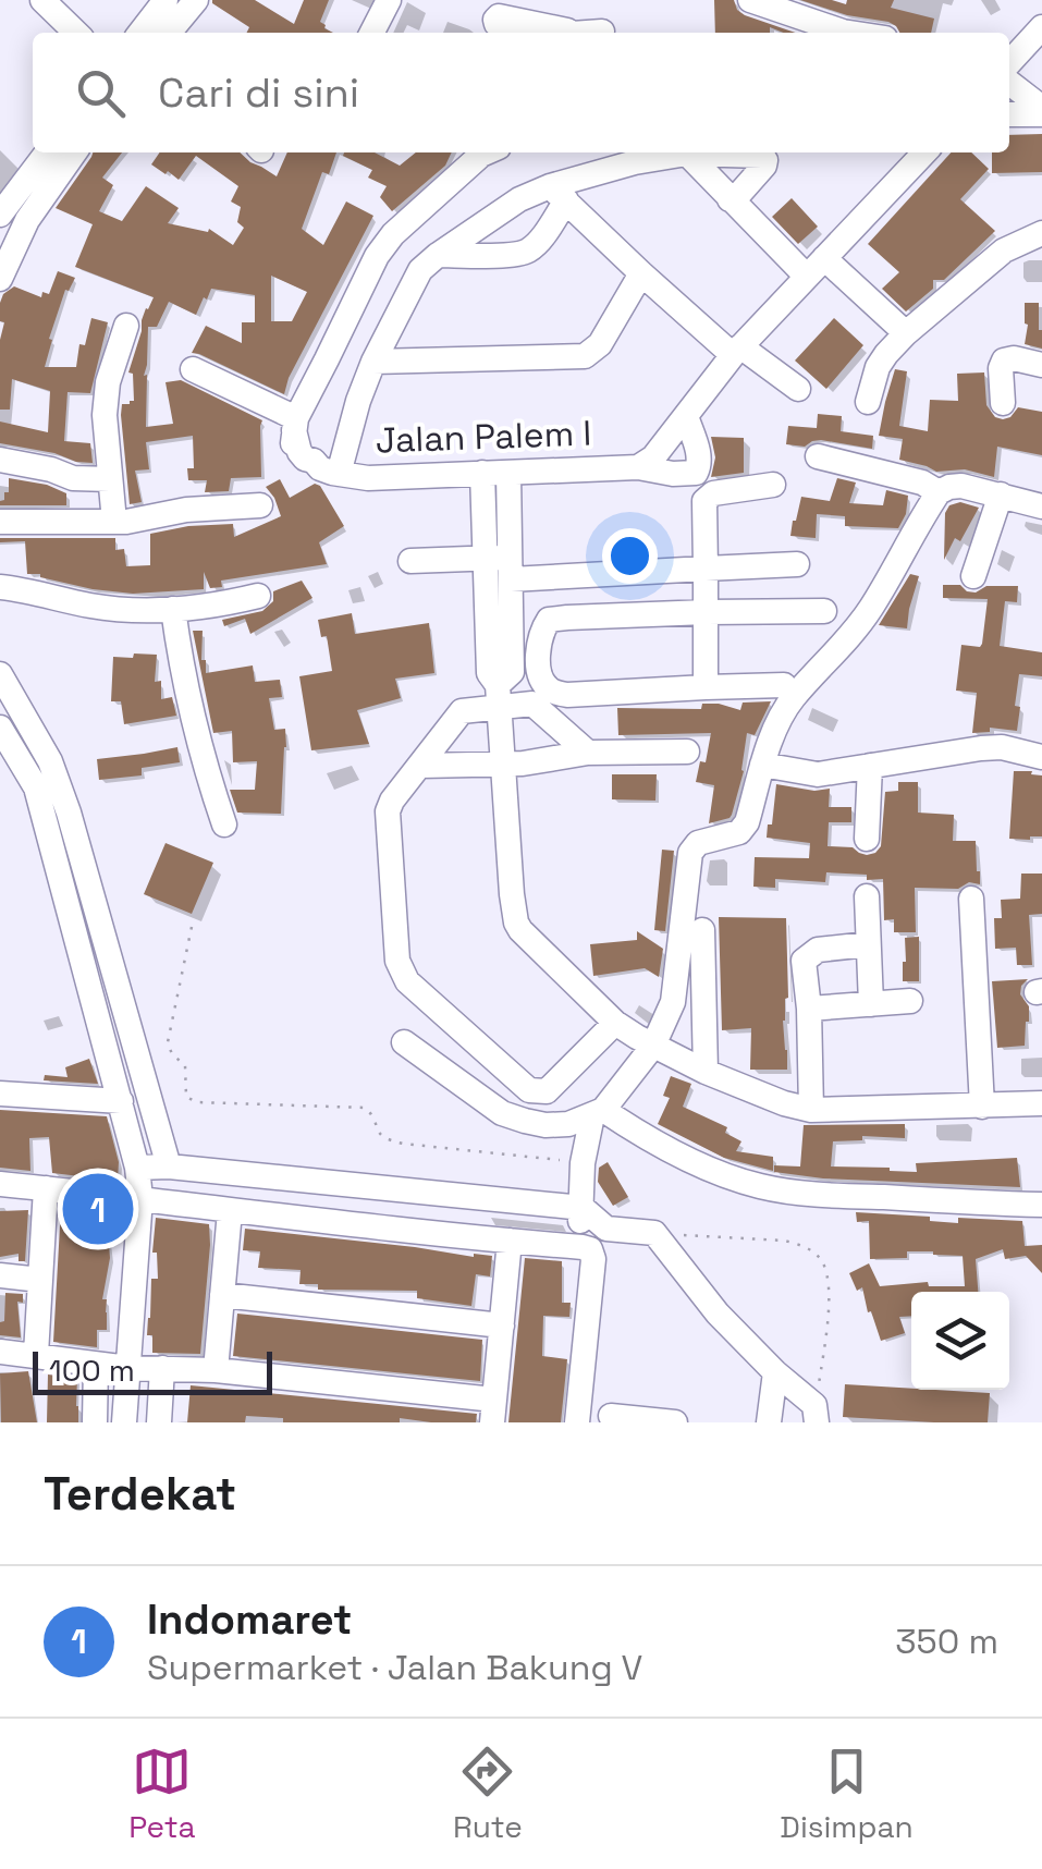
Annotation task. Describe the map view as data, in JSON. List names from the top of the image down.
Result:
{
  "streets": {
    "street": ["Jalan Palem I"]
  },
  "scale_bar": "100 m",
  "page": {
    "search": "Cari di sini",
    "pins": "1",
    "scale": "100 m",
    "heading": "Terdekat",
    "list": [
      {
        "mark": "1",
        "name": "Indomaret",
        "note": "Supermarket · Jalan Bakung V",
        "value": "350 m"
      }
    ],
    "nav": ["Peta", "Rute", "Disimpan"]
  }
}
